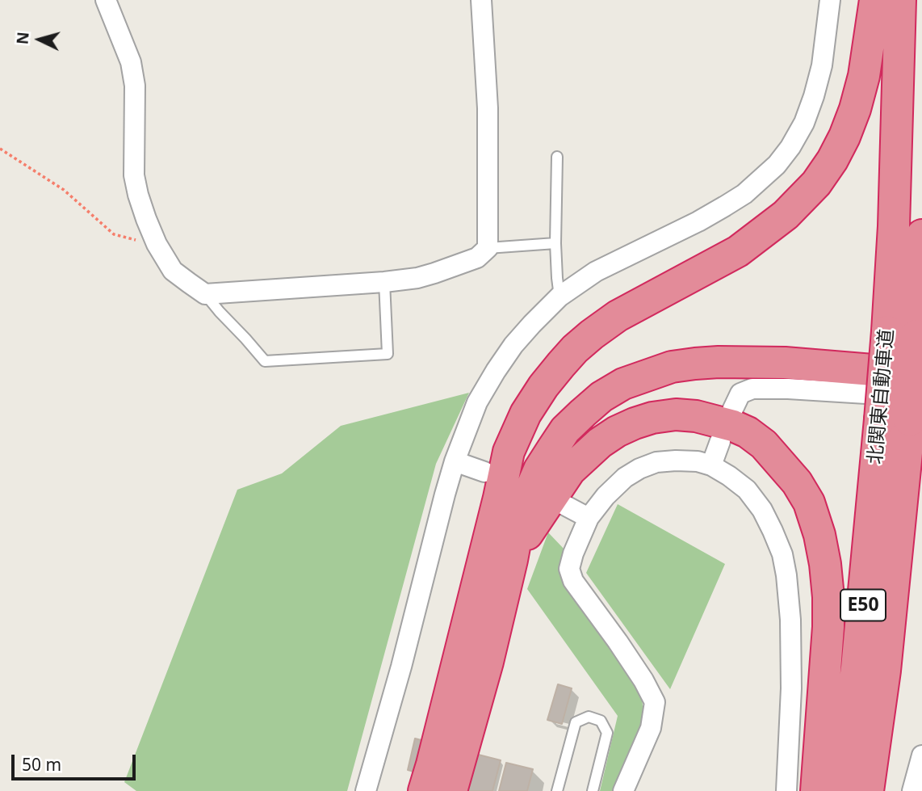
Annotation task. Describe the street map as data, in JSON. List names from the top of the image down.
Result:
{
  "streets": {
    "highway": ["北関東自動車道", "E50"]
  },
  "scale_bar": "50 m",
  "north": "left"
}
